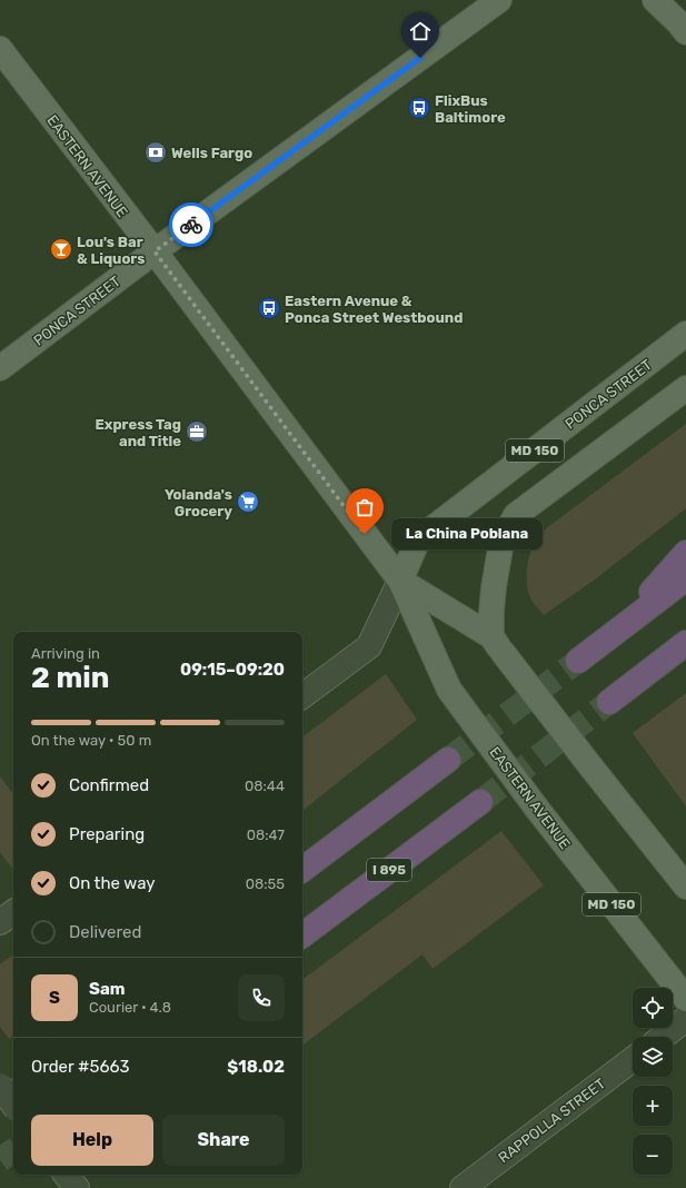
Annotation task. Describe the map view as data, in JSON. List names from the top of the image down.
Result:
{
  "streets": {
    "highway": ["I 895"],
    "main road": ["EASTERN AVENUE", "PONCA STREET", "MD 150"],
    "street": ["RAPPOLLA STREET"]
  },
  "crossings": [
    ["EASTERN AVENUE", "PONCA STREET"],
    ["EASTERN AVENUE", "MD 150"]
  ],
  "places": {
    "bus stop": ["FlixBus Baltimore", "Eastern Avenue & Ponca Street Westbound"],
    "bank": ["Wells Fargo"],
    "bar": ["Lou's Bar & Liquors"],
    "office": ["Express Tag and Title"],
    "supermarket": ["Yolanda's Grocery"],
    "other": ["La China Poblana"]
  },
  "page": {
    "bubble": "La China Poblana",
    "heading": ["2 min", "Arriving in", "09:15–09:20"],
    "panel": [
      "Sam",
      "Courier · 4.8",
      "Order #5663",
      "$18.02"
    ],
    "bar": "On the way · 50 m",
    "list": [
      ["Confirmed", "08:44"],
      ["Preparing", "08:47"],
      ["On the way", "08:55"],
      "Delivered"
    ],
    "round": "S",
    "map_buttons": ["+", "−"],
    "buttons": ["Help", "Share"]
  }
}
